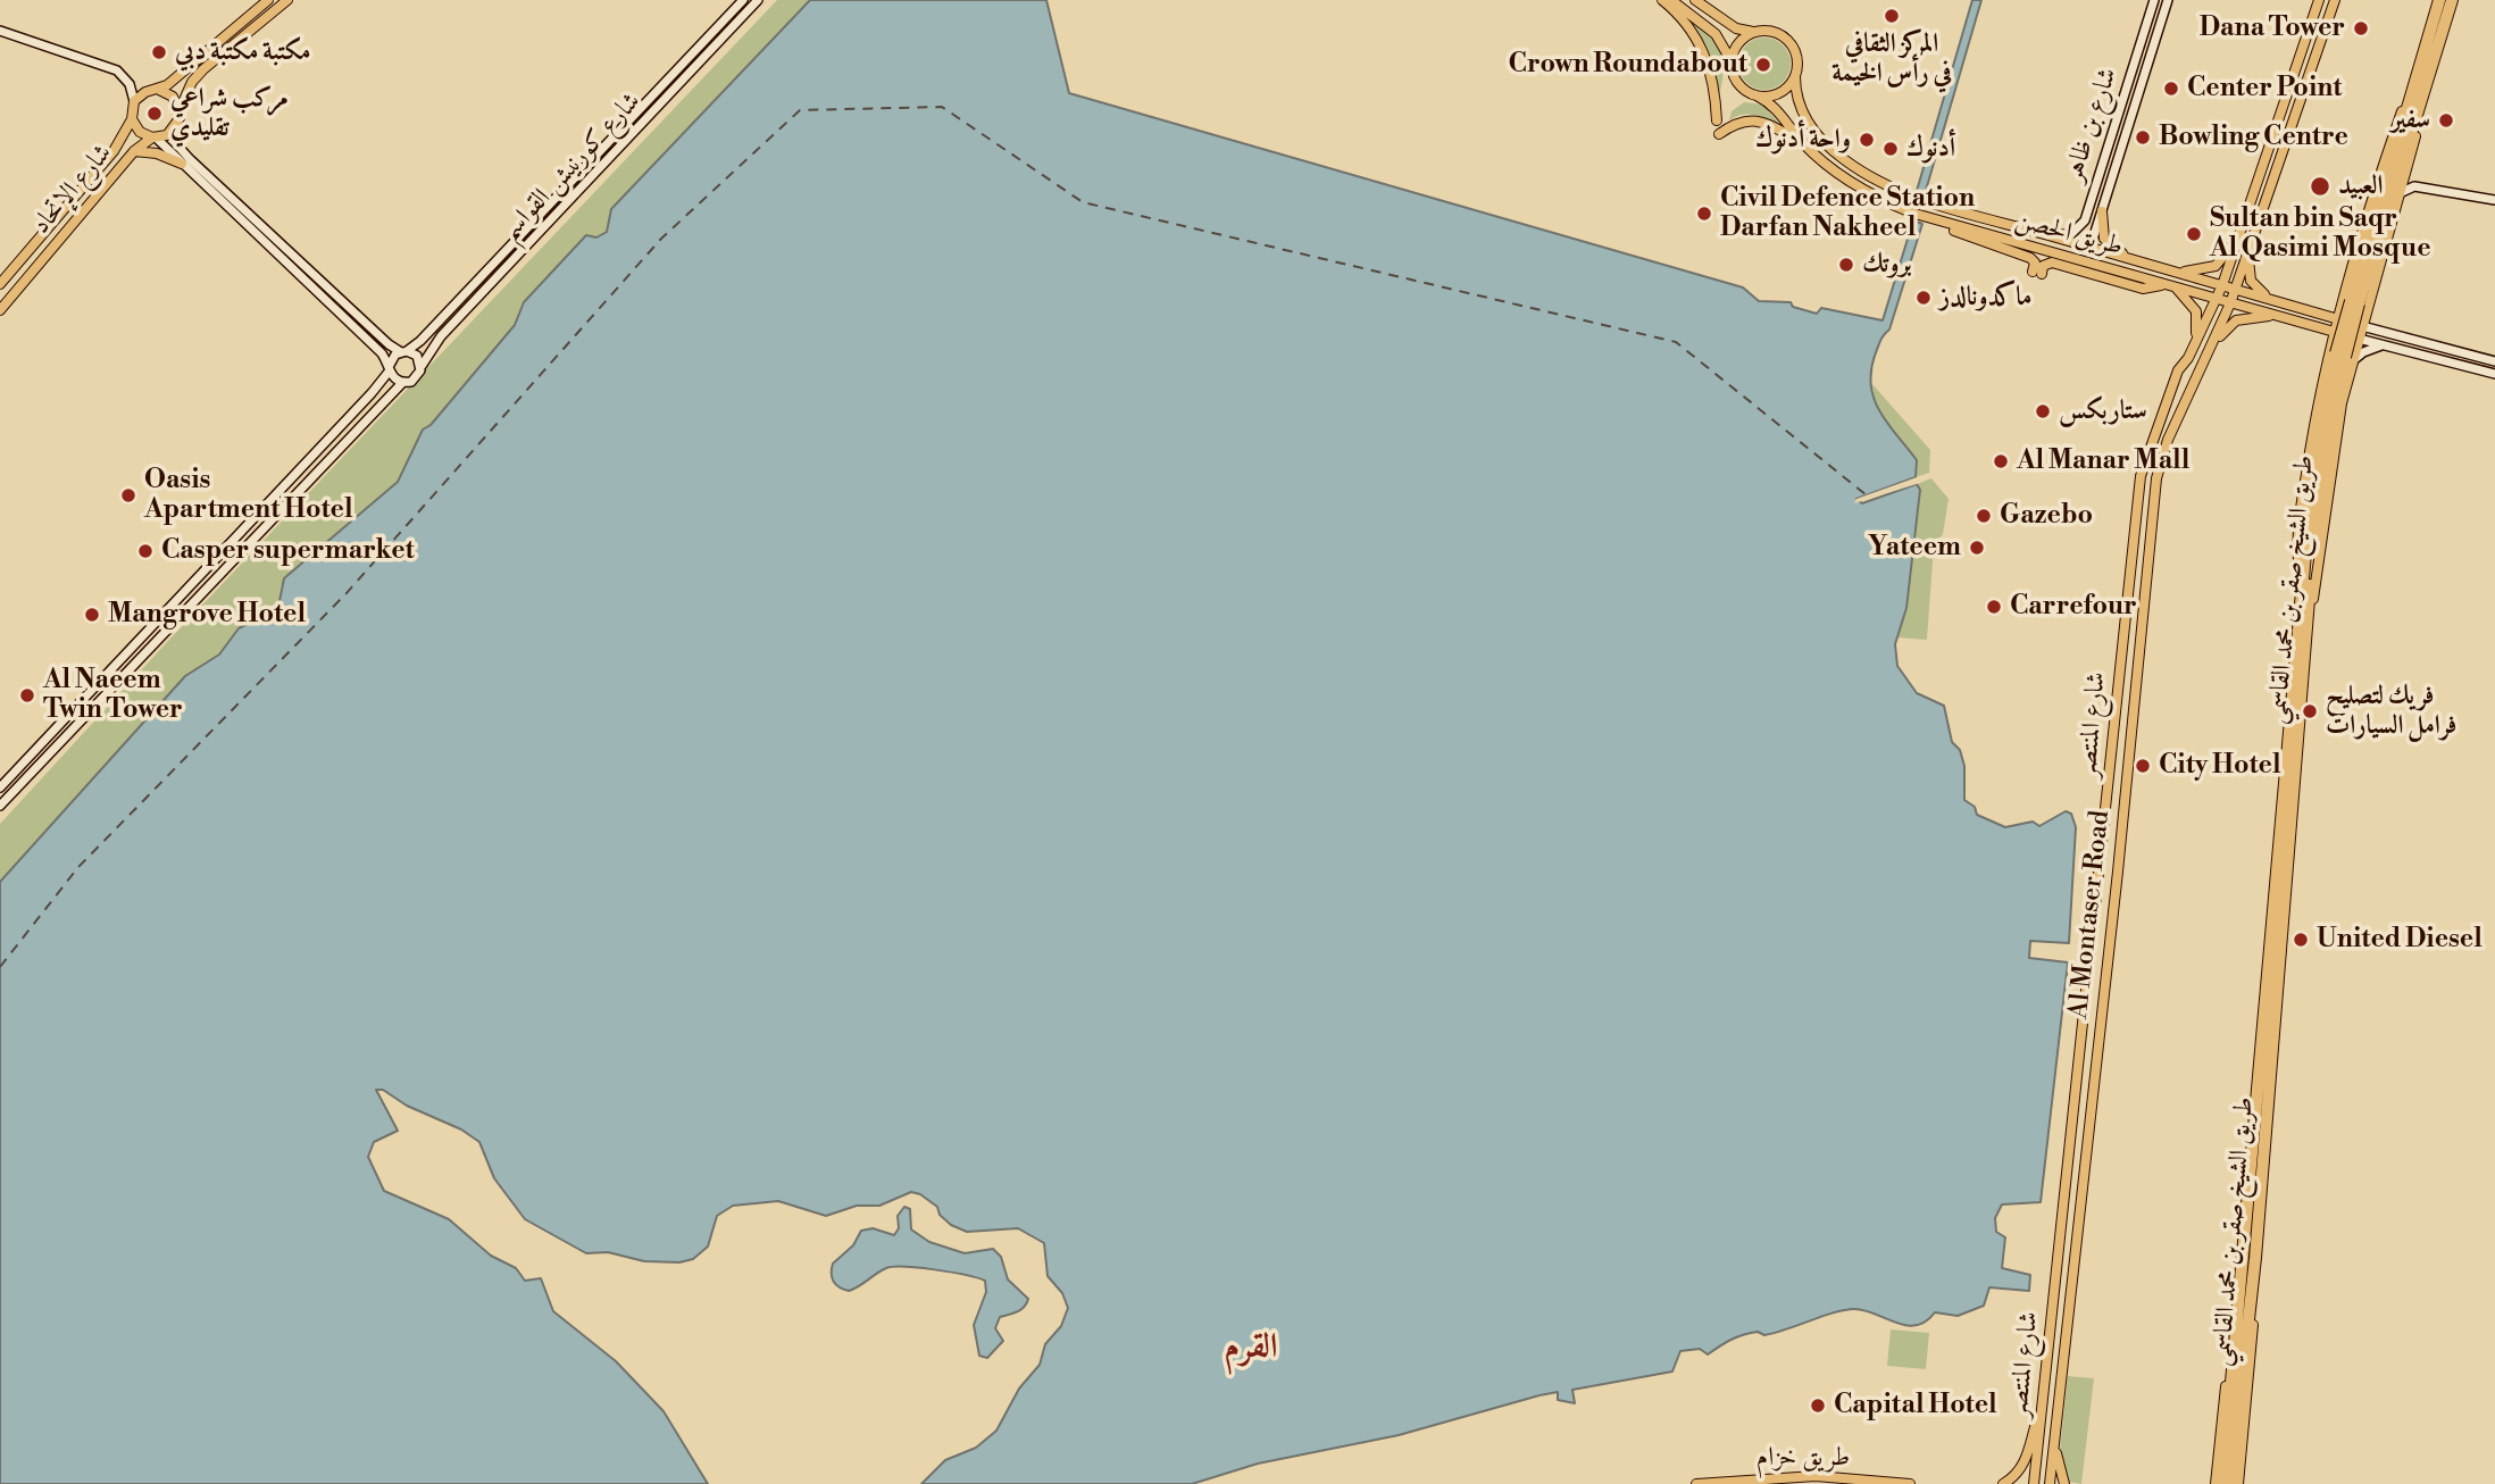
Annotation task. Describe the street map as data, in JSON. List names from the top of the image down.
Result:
{
  "streets": {
    "highway": ["طريق الشيخ صقر بن محمد القاسمي"],
    "main road": [
      "شارع بن ظاهر",
      "شارع كورنيش القواسم",
      "شارع الإتحاد",
      "طريق الحصن",
      "شارع المنتصر",
      "Al Montaser Road",
      "طريق خزام"
    ]
  },
  "crossings": [
    ["شارع بن ظاهر", "طريق الحصن"],
    ["طريق الحصن", "شارع المنتصر"],
    ["طريق الحصن", "Al Montaser Road"],
    ["شارع المنتصر", "Al Montaser Road"]
  ],
  "districts": ["القرم"],
  "places": [
    "المركز الثقافي في رأس الخيمة",
    "Dana Tower",
    "مكتبة مكتبة دبي",
    "Crown Roundabout",
    "Center Point",
    "مركب شراعي تقليدي",
    "سفير",
    "Bowling Centre",
    "واحة أدنوك",
    "أدنوك",
    "العبيد",
    "Civil Defence Station Darfan Nakheel",
    "Sultan bin Saqr Al Qasimi Mosque",
    "بروتك",
    "ماكدونالدز",
    "ستاربكس",
    "Al Manar Mall",
    "Oasis Apartment Hotel",
    "Gazebo",
    "Yateem",
    "Casper supermarket",
    "Carrefour",
    "Mangrove Hotel",
    "Al Naeem Twin Tower",
    "فريك لتصليح فرامل السيارات",
    "City Hotel",
    "United Diesel",
    "Capital Hotel"
  ]
}
